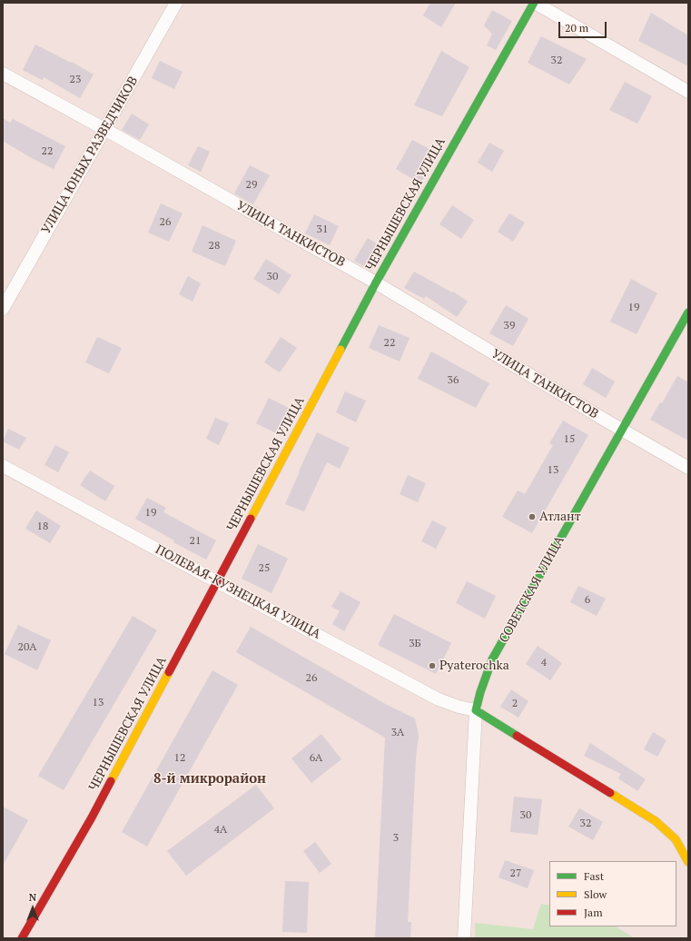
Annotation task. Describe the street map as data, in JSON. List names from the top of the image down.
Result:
{
  "streets": {
    "street": [
      "УЛИЦА ЮНЫХ РАЗВЕДЧИКОВ",
      "ЧЕРНЫШЕВСКАЯ УЛИЦА",
      "УЛИЦА ТАНКИСТОВ",
      "СОВЕТСКАЯ УЛИЦА",
      "ПОЛЕВАЯ-КУЗНЕЦКАЯ УЛИЦА"
    ]
  },
  "crossings": [
    ["УЛИЦА ЮНЫХ РАЗВЕДЧИКОВ", "УЛИЦА ТАНКИСТОВ"],
    ["ЧЕРНЫШЕВСКАЯ УЛИЦА", "УЛИЦА ТАНКИСТОВ"],
    ["ЧЕРНЫШЕВСКАЯ УЛИЦА", "ПОЛЕВАЯ-КУЗНЕЦКАЯ УЛИЦА"],
    ["УЛИЦА ТАНКИСТОВ", "СОВЕТСКАЯ УЛИЦА"],
    ["СОВЕТСКАЯ УЛИЦА", "ПОЛЕВАЯ-КУЗНЕЦКАЯ УЛИЦА"]
  ],
  "districts": ["8-й микрорайон"],
  "places": ["Атлант", "Pyaterochka"],
  "house_numbers": [
    "32",
    "23",
    "22",
    "29",
    "26",
    "31",
    "28",
    "30",
    "19",
    "39",
    "22",
    "36",
    "15",
    "13",
    "19",
    "18",
    "21",
    "25",
    "6",
    "3Б",
    "20А",
    "4",
    "26",
    "13",
    "2",
    "3А",
    "12",
    "6А",
    "30",
    "32",
    "4А",
    "3",
    "27"
  ],
  "legend": ["Fast", "Slow", "Jam"],
  "scale_bar": "20 m",
  "north": "top"
}
